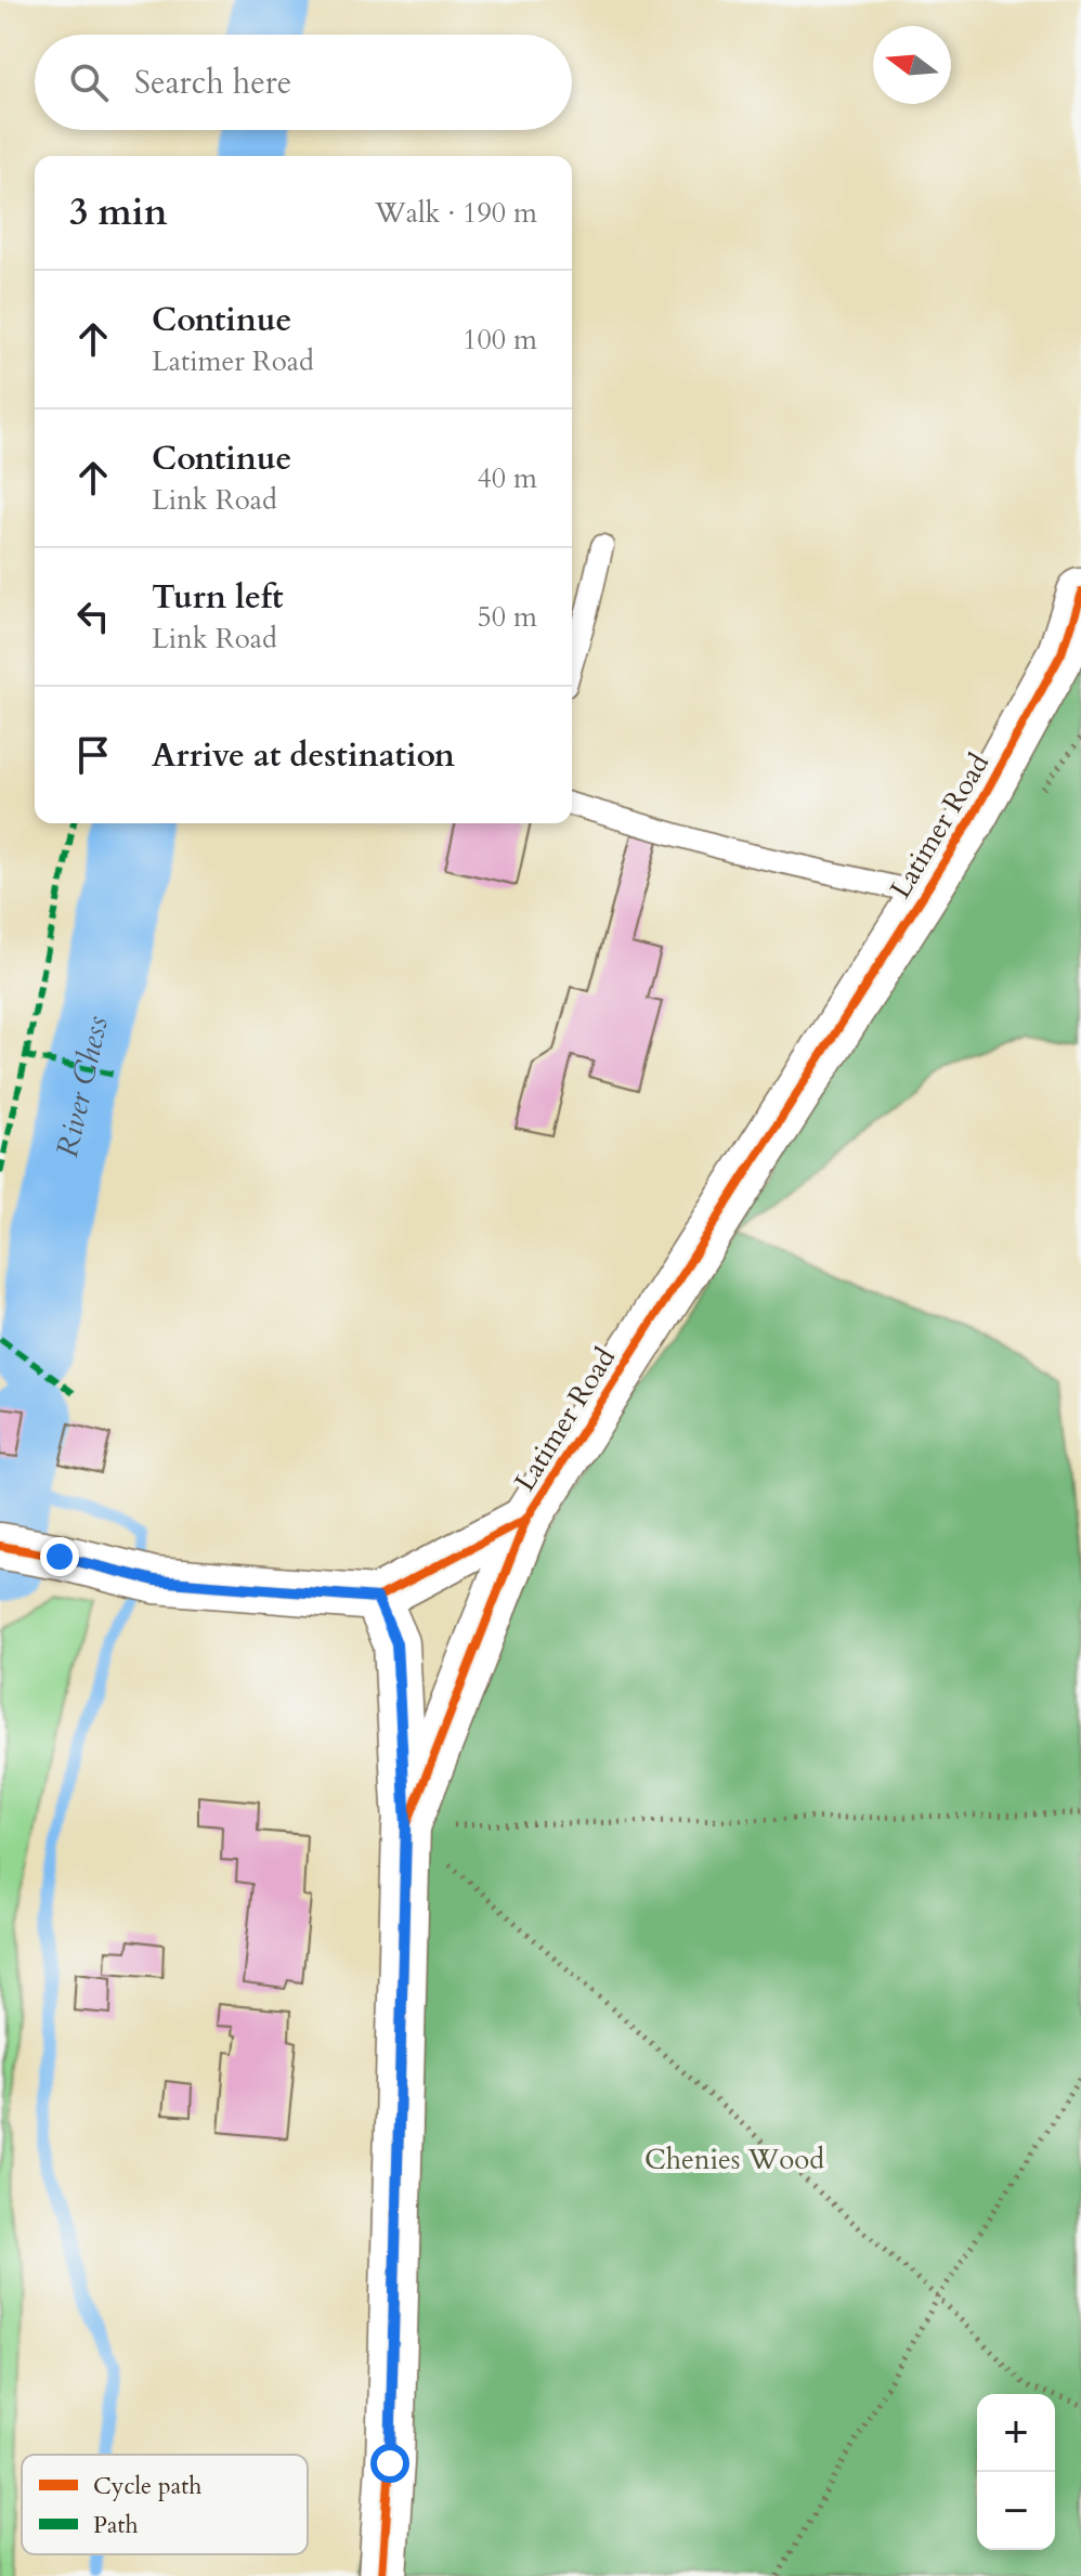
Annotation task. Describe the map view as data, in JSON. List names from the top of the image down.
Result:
{
  "streets": {
    "street": ["Latimer Road"]
  },
  "water": ["River Chess"],
  "parks": ["Chenies Wood"],
  "legend": ["Cycle path", "Path"],
  "north": "left",
  "page": {
    "search": "Search here",
    "heading": ["3 min", "Walk · 190 m"],
    "list": [
      ["Continue", "Latimer Road", "100 m"],
      ["Continue", "Link Road", "40 m"],
      ["Turn left", "Link Road", "50 m"],
      "Arrive at destination"
    ],
    "map_buttons": ["+", "−"]
  }
}
